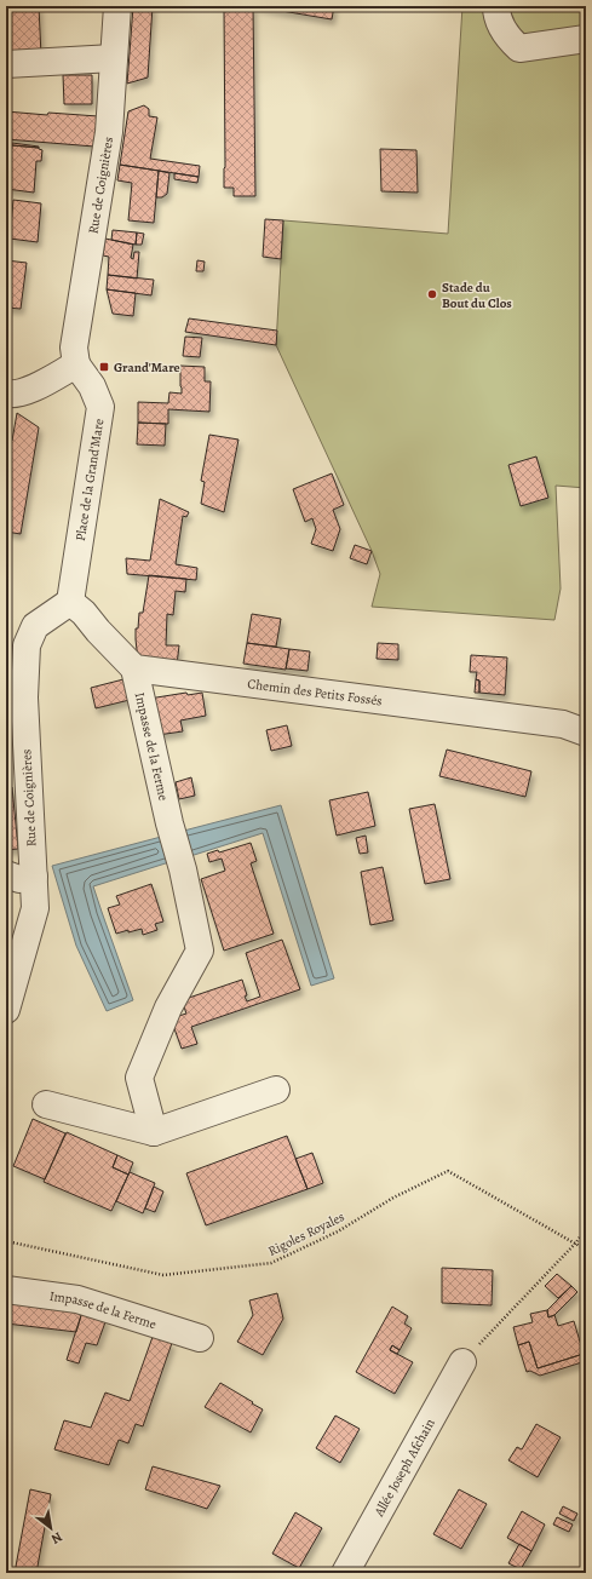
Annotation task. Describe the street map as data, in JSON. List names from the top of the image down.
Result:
{
  "streets": {
    "street": [
      "Rue de Coignières",
      "Place de la Grand'Mare",
      "Chemin des Petits Fossés",
      "Impasse de la Ferme",
      "Allée Joseph Afchain"
    ],
    "path": ["Rigoles Royales"]
  },
  "crossings": [
    ["Rue de Coignières", "Place de la Grand'Mare"],
    ["Chemin des Petits Fossés", "Impasse de la Ferme"]
  ],
  "places": {
    "other": ["Stade du Bout du Clos"],
    "transit": ["Grand'Mare"]
  },
  "north": "bottom right"
}
